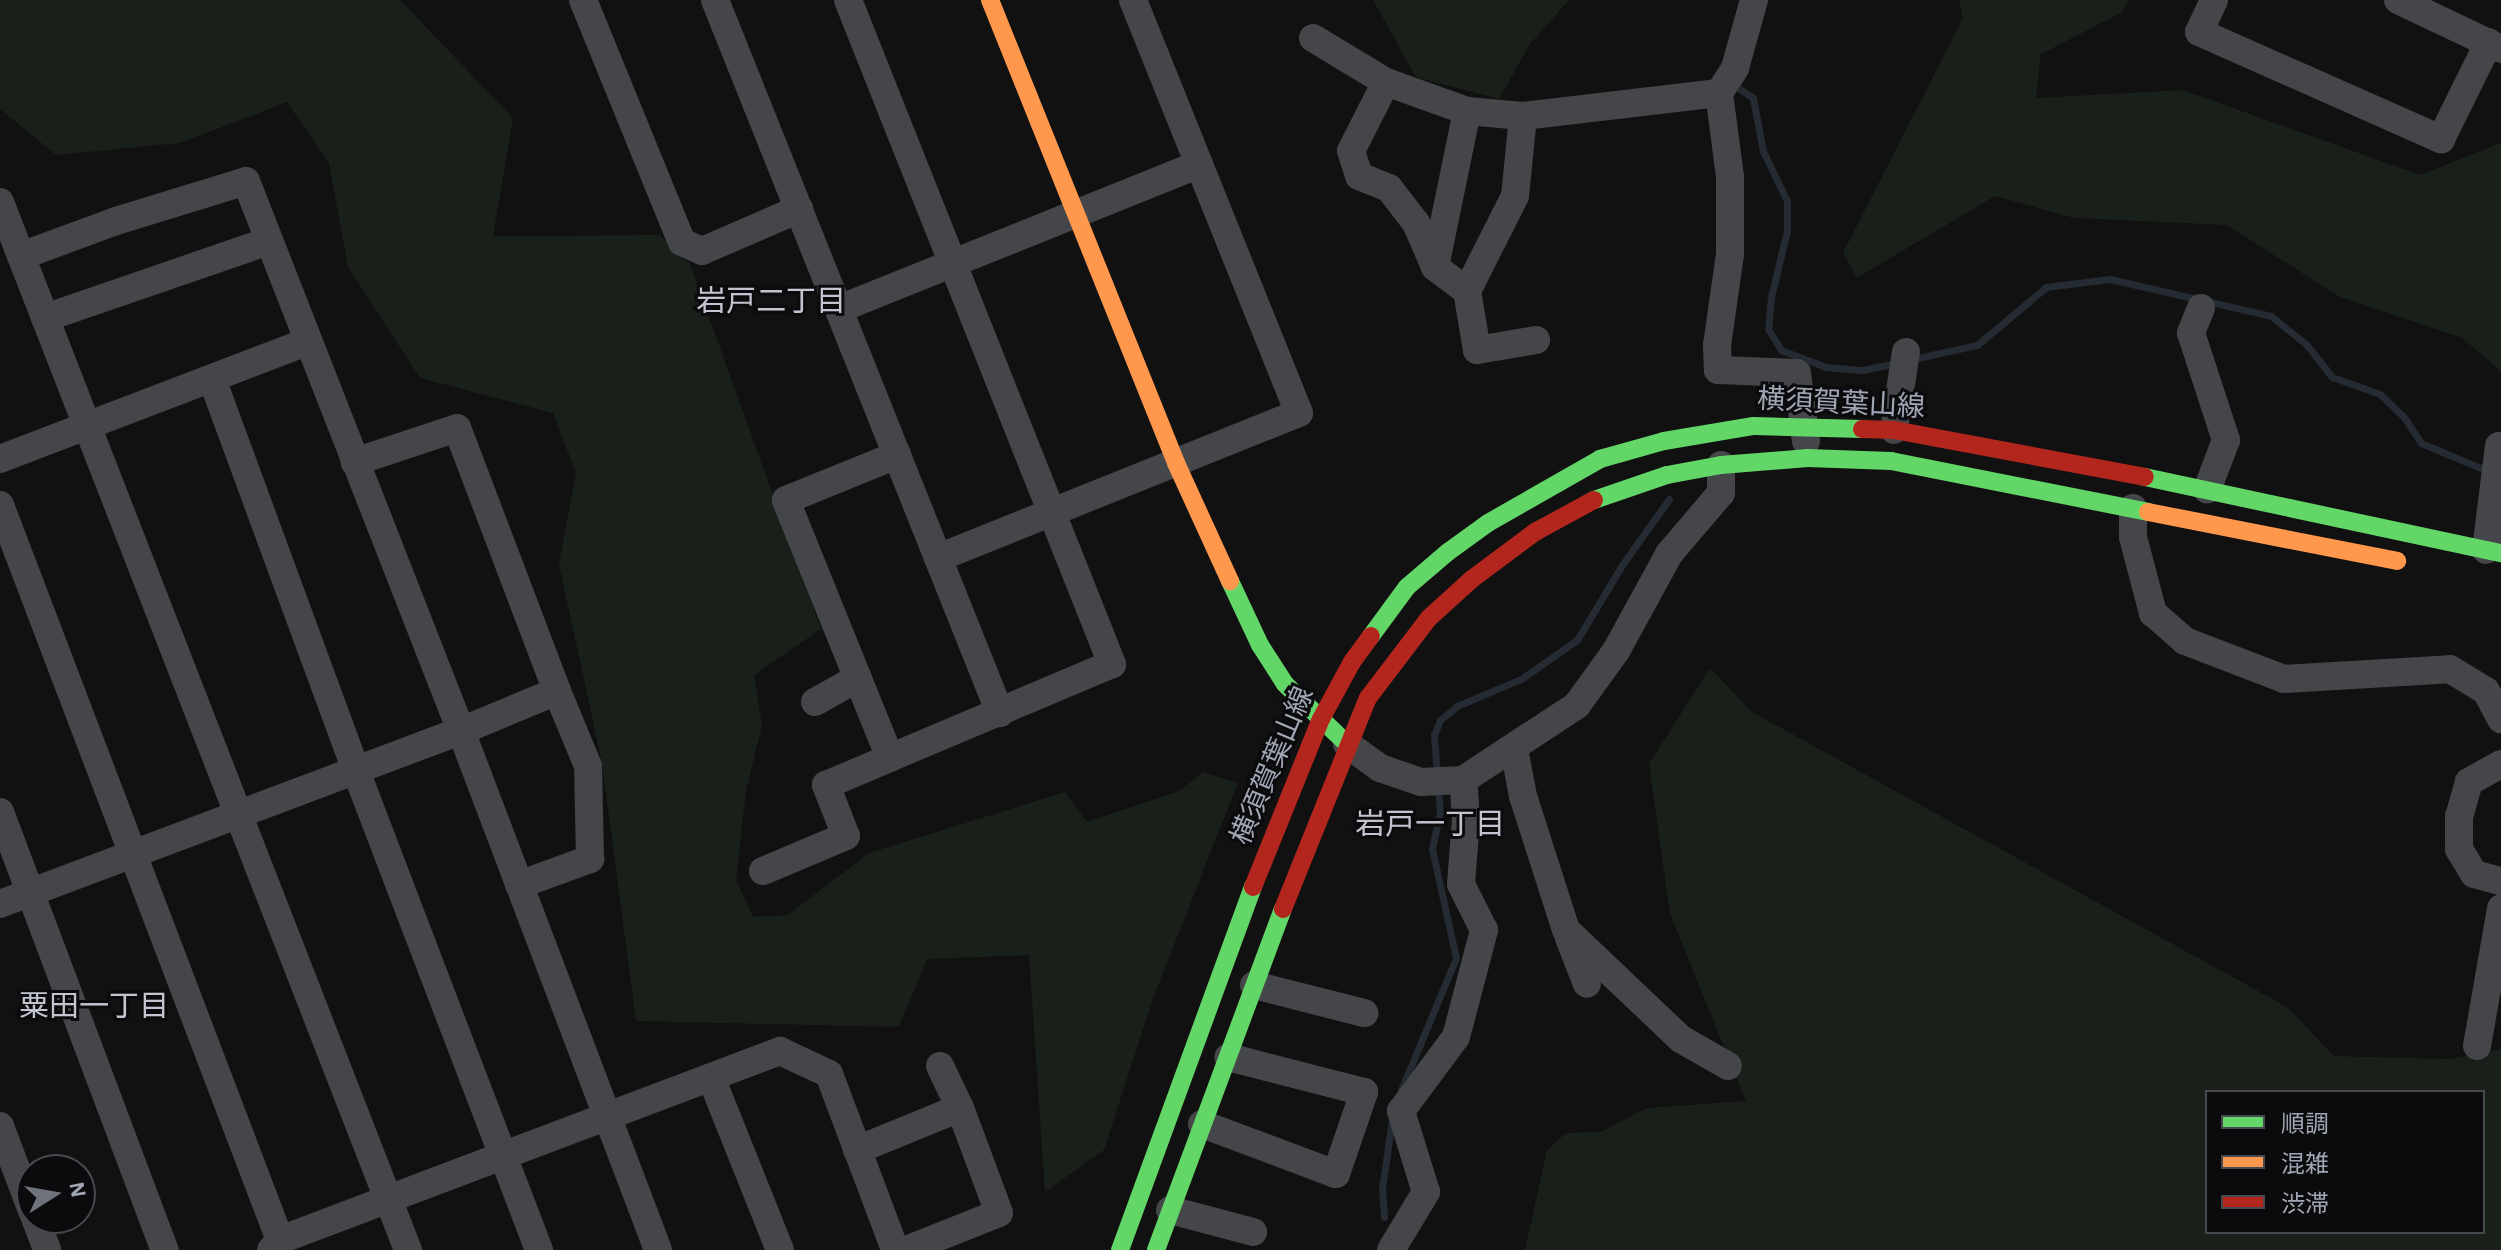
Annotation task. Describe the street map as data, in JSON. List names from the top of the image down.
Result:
{
  "streets": {
    "main road": ["横須賀葉山線"]
  },
  "districts": ["岩戸二丁目", "岩戸一丁目", "粟田一丁目"],
  "legend": ["順調", "混雑", "渋滞"],
  "north": "right"
}
